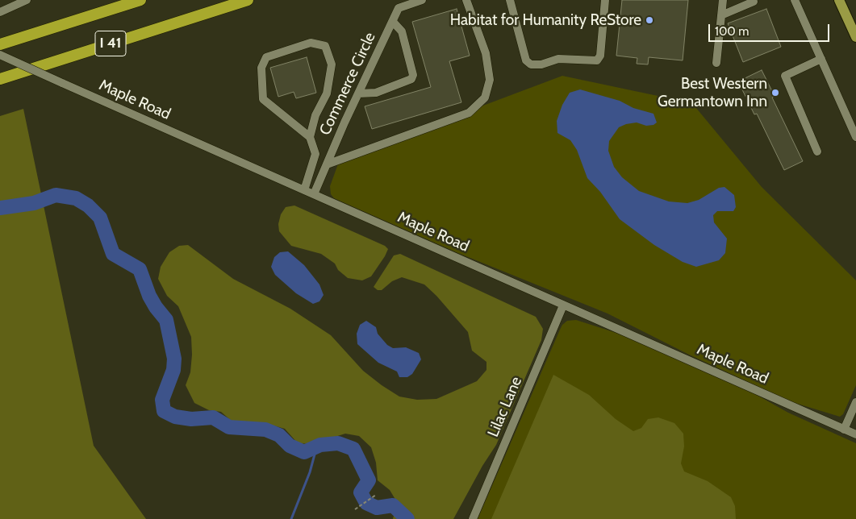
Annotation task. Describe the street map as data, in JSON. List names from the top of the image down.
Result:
{
  "streets": {
    "highway": ["I 41"],
    "street": ["Commerce Circle", "Maple Road", "Lilac Lane"]
  },
  "crossings": [
    ["Commerce Circle", "Maple Road"],
    ["Maple Road", "Lilac Lane"]
  ],
  "places": ["Habitat for Humanity ReStore", "Best Western Germantown Inn"],
  "scale_bar": "100 m"
}
